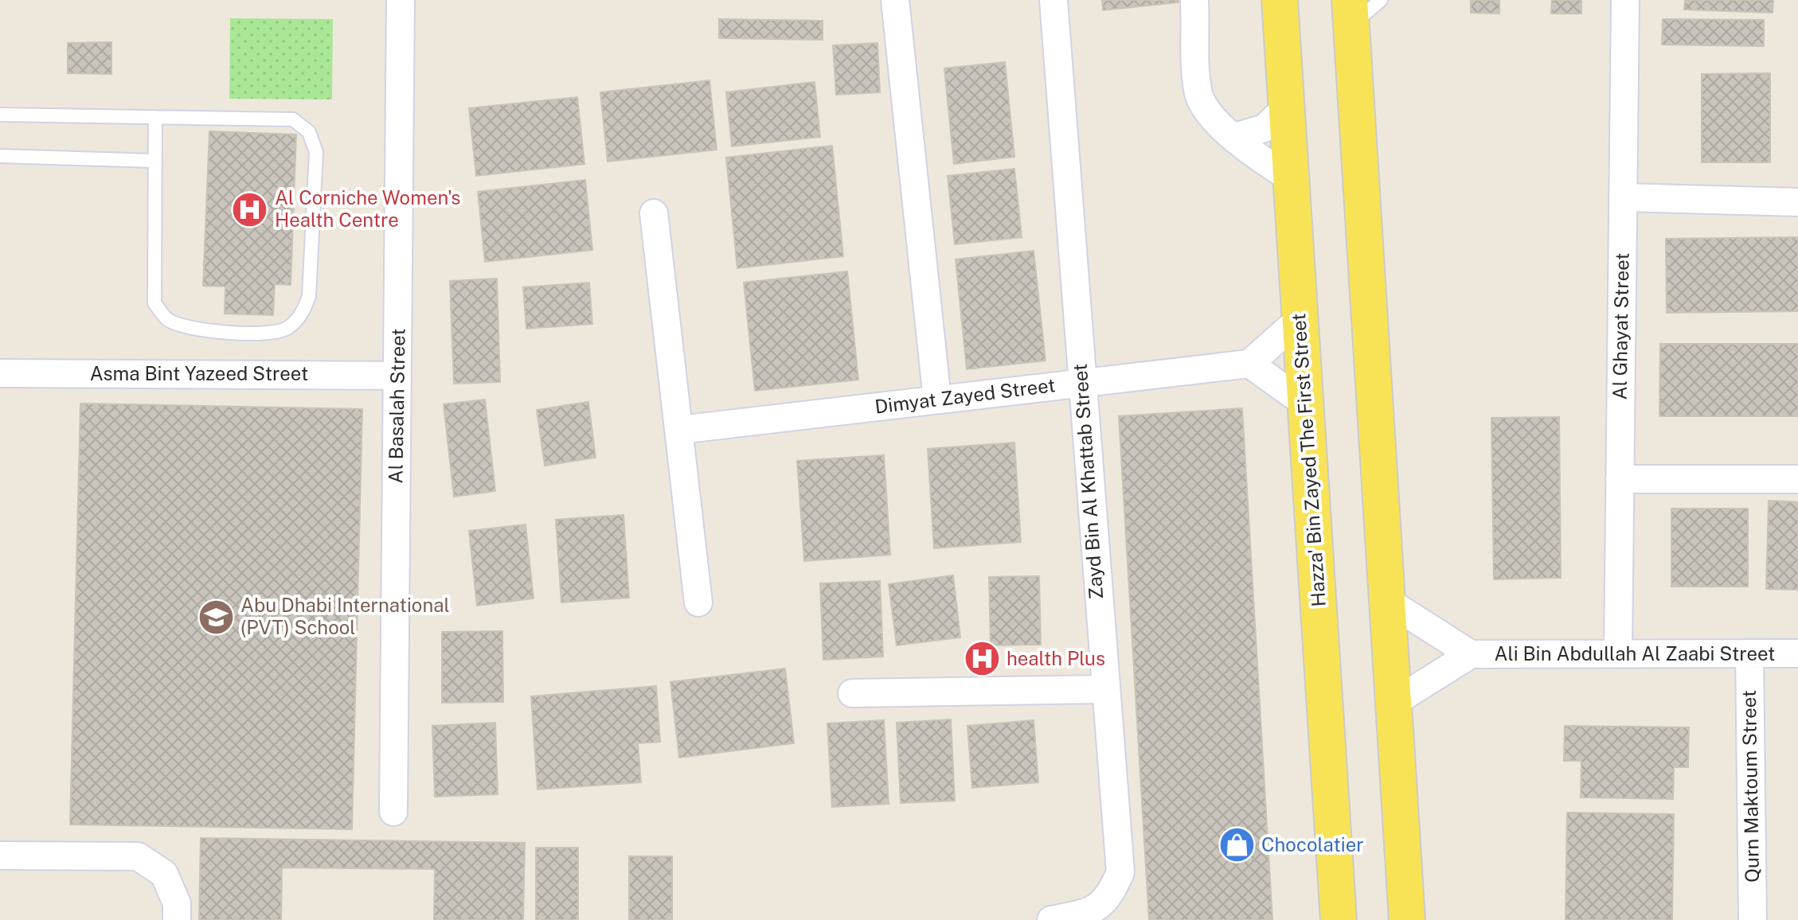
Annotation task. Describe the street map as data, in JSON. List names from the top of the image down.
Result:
{
  "streets": {
    "main road": ["Hazza' Bin Zayed The First Street"],
    "street": [
      "Al Ghayat Street",
      "Asma Bint Yazeed Street",
      "Dimyat Zayed Street",
      "Al Basalah Street",
      "Zayd Bin Al Khattab Street",
      "Ali Bin Abdullah Al Zaabi Street",
      "Qurn Maktoum Street"
    ]
  },
  "crossings": [
    ["Al Ghayat Street", "Ali Bin Abdullah Al Zaabi Street"],
    ["Asma Bint Yazeed Street", "Al Basalah Street"],
    ["Dimyat Zayed Street", "Zayd Bin Al Khattab Street"],
    ["Ali Bin Abdullah Al Zaabi Street", "Qurn Maktoum Street"]
  ],
  "places": {
    "hospital": ["Al Corniche Women's Health Centre", "health Plus"],
    "school or university": ["Abu Dhabi International (PVT) School"],
    "shop": ["Chocolatier"]
  }
}
